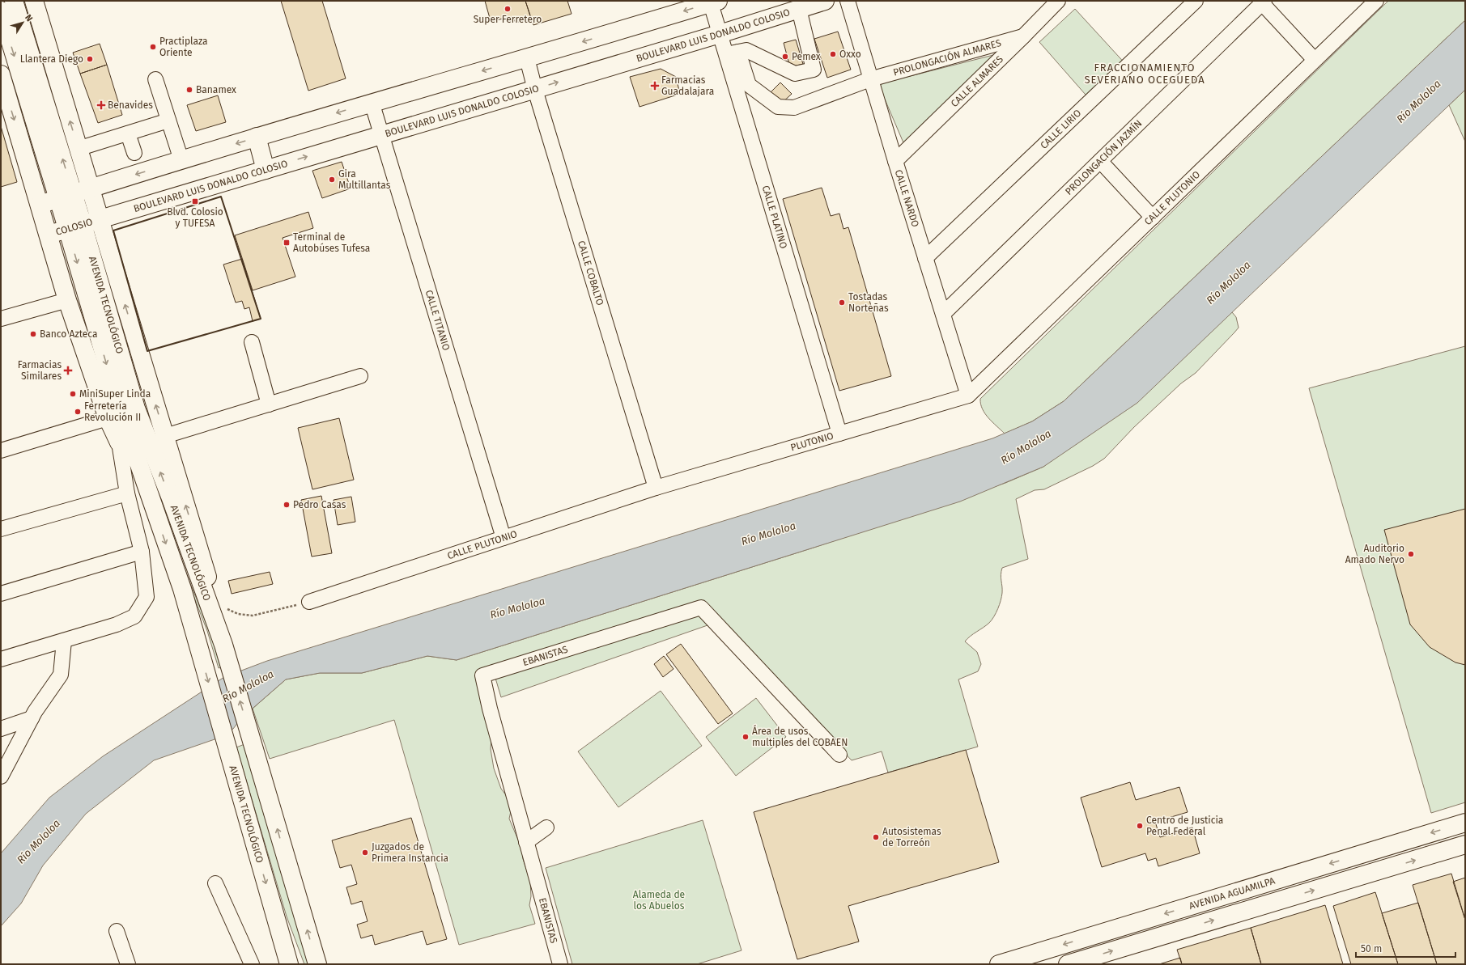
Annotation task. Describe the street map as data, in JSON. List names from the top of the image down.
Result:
{
  "streets": {
    "main road": [
      "BOULEVARD LUIS DONALDO COLOSIO",
      "COLOSIO",
      "AVENIDA TECNOLÓGICO",
      "AVENIDA AGUAMILPA"
    ],
    "street": [
      "PROLONGACIÓN ALMARES",
      "CALLE ALMARES",
      "CALLE LIRIO",
      "PROLONGACIÓN JAZMÍN",
      "CALLE NARDO",
      "CALLE PLUTONIO",
      "CALLE PLATINO",
      "CALLE COBALTO",
      "CALLE TITANIO",
      "PLUTONIO",
      "EBANISTAS"
    ]
  },
  "crossings": [
    ["BOULEVARD LUIS DONALDO COLOSIO", "CALLE PLATINO"],
    ["BOULEVARD LUIS DONALDO COLOSIO", "COLOSIO"],
    ["BOULEVARD LUIS DONALDO COLOSIO", "CALLE COBALTO"],
    ["BOULEVARD LUIS DONALDO COLOSIO", "AVENIDA TECNOLÓGICO"],
    ["BOULEVARD LUIS DONALDO COLOSIO", "CALLE TITANIO"],
    ["PROLONGACIÓN ALMARES", "CALLE ALMARES"],
    ["PROLONGACIÓN ALMARES", "CALLE NARDO"],
    ["PROLONGACIÓN ALMARES", "CALLE PLATINO"],
    ["CALLE ALMARES", "CALLE NARDO"],
    ["CALLE LIRIO", "CALLE NARDO"],
    ["PROLONGACIÓN JAZMÍN", "CALLE NARDO"],
    ["CALLE NARDO", "CALLE PLUTONIO"],
    ["CALLE NARDO", "PLUTONIO"],
    ["CALLE PLUTONIO", "CALLE COBALTO"],
    ["CALLE PLUTONIO", "CALLE TITANIO"],
    ["CALLE PLUTONIO", "PLUTONIO"],
    ["CALLE PLATINO", "PLUTONIO"],
    ["COLOSIO", "AVENIDA TECNOLÓGICO"],
    ["CALLE COBALTO", "PLUTONIO"]
  ],
  "districts": ["FRACCIONAMIENTO SEVERIANO OCEGUEDA"],
  "water": ["Río Mololoa"],
  "parks": ["Alameda de los Abuelos"],
  "places": {
    "other": [
      "Super Ferretero",
      "Practiplaza Oriente",
      "Oxxo",
      "Pemex",
      "Llantera Diego",
      "Banamex",
      "Gira Multillantas",
      "Tostadas Norteñas",
      "Banco Azteca",
      "MiniSuper Linda",
      "Ferretería Revolución II",
      "Pedro Casas",
      "Auditorio Amado Nervo",
      "Área de usos multiples del COBAEN",
      "Centro de Justicia Penal Federal",
      "Autosistemas de Torreón",
      "Juzgados de Primera Instancia"
    ],
    "health": ["Farmacias Guadalajara", "Benavides", "Farmacias Similares"],
    "transit": ["Blvd. Colosio y TUFESA", "Terminal de Autobúses Tufesa"]
  },
  "scale_bar": "50 m",
  "north": "top right"
}
